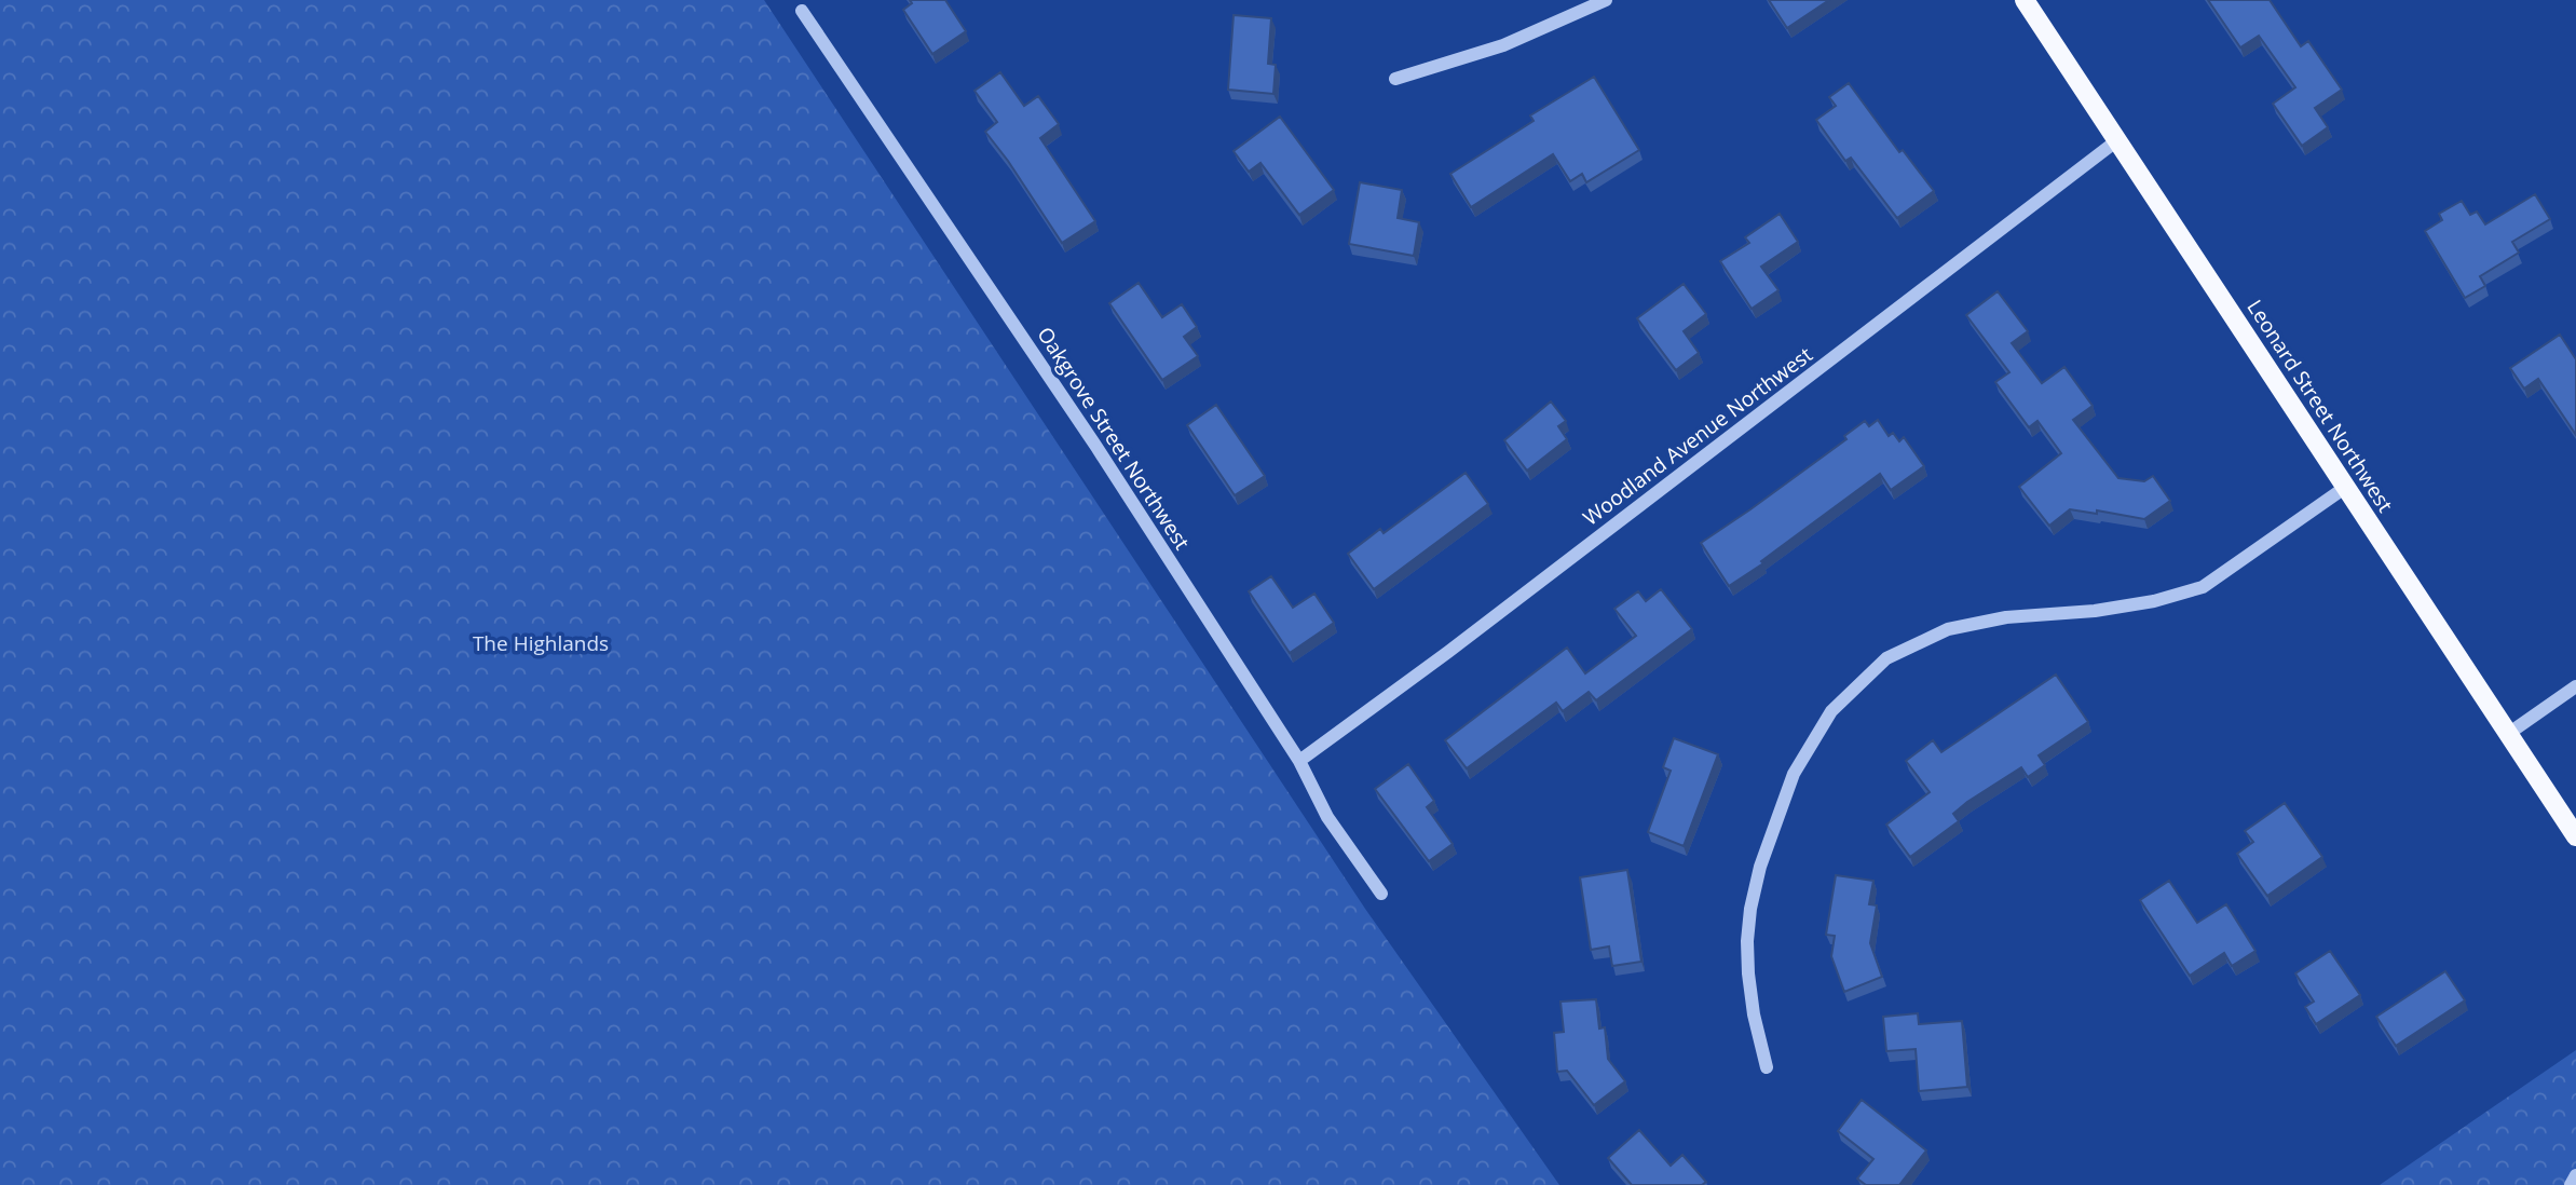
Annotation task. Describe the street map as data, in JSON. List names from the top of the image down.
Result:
{
  "streets": {
    "main road": ["Leonard Street Northwest"],
    "street": ["Woodland Avenue Northwest", "Oakgrove Street Northwest"]
  },
  "crossings": [
    ["Leonard Street Northwest", "Woodland Avenue Northwest"],
    ["Woodland Avenue Northwest", "Oakgrove Street Northwest"]
  ],
  "parks": ["The Highlands"]
}
